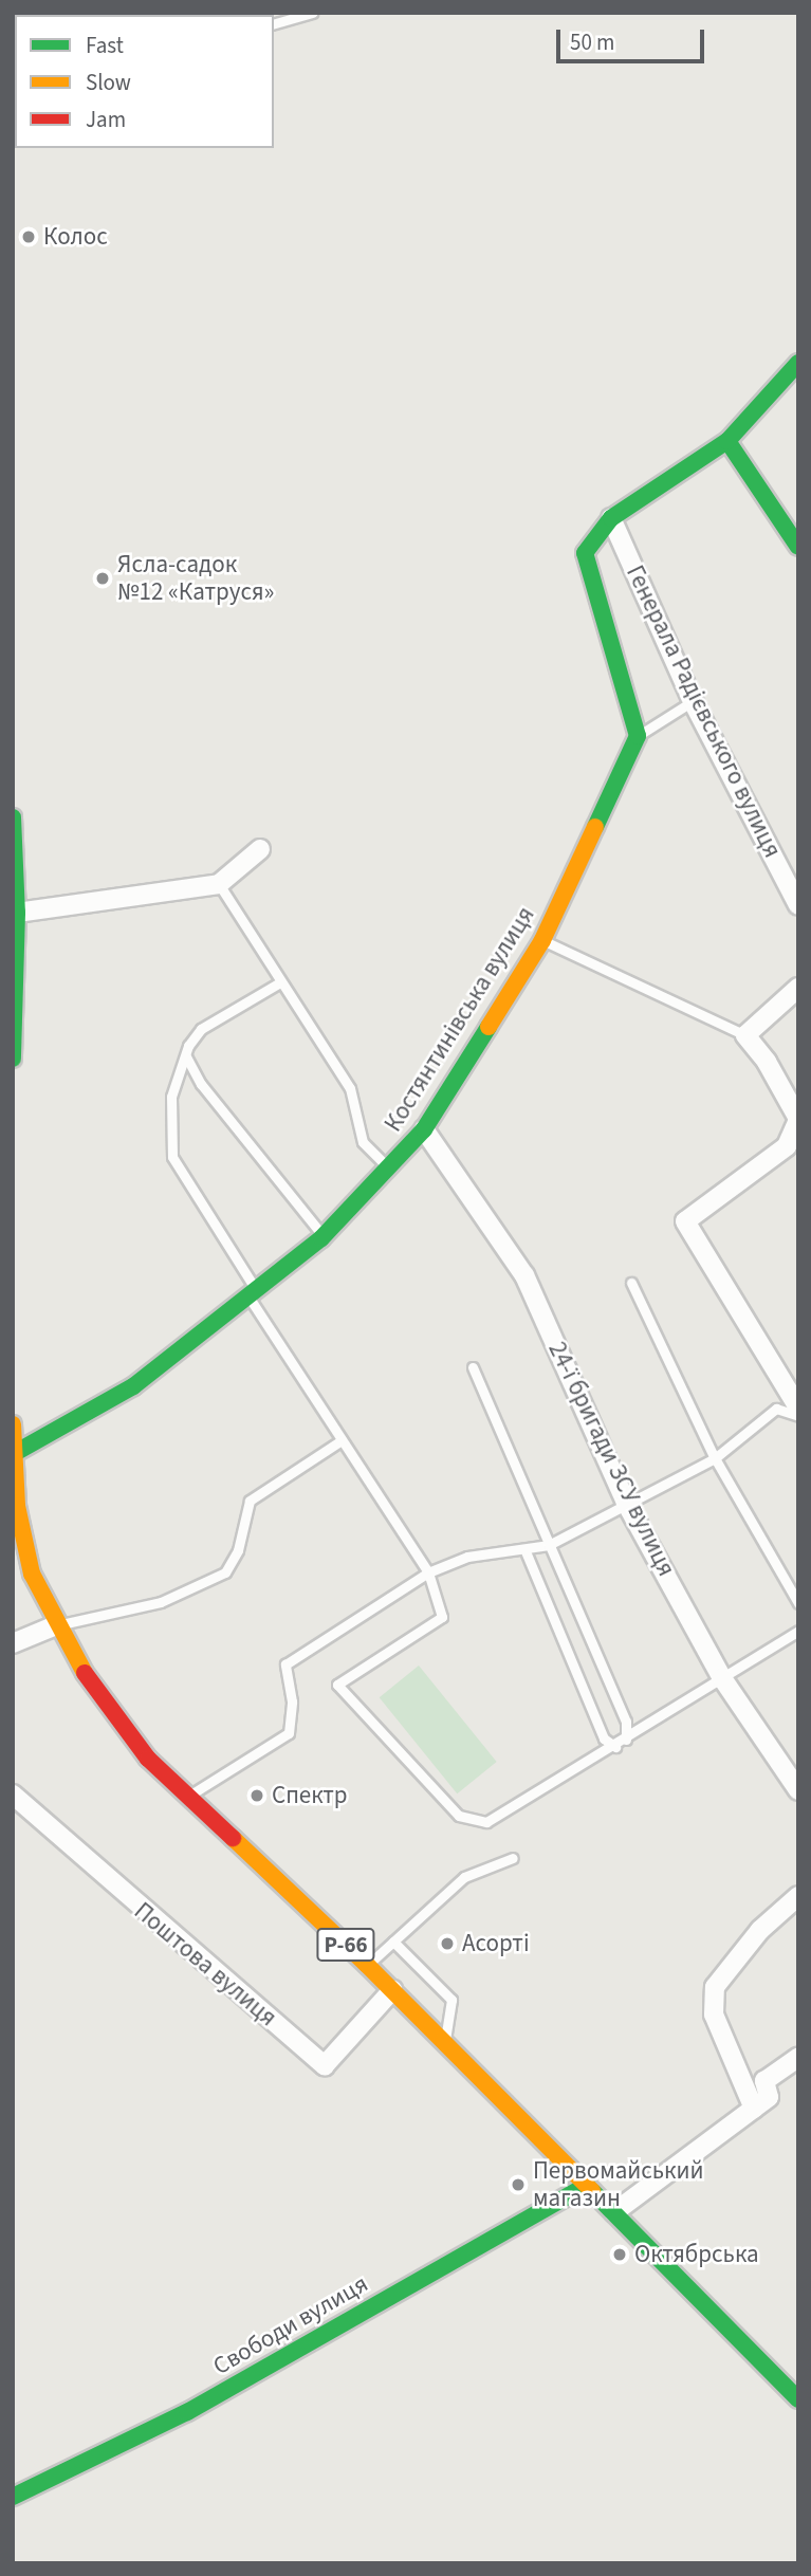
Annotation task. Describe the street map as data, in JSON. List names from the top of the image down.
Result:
{
  "streets": {
    "street": [
      "Генерала Радієвського вулиця",
      "Костянтинівська вулиця",
      "24-ї бригади ЗСУ вулиця",
      "Р-66",
      "Поштова вулиця",
      "Свободи вулиця"
    ]
  },
  "crossings": [
    ["Костянтинівська вулиця", "24-ї бригади ЗСУ вулиця"],
    ["Костянтинівська вулиця", "Р-66"],
    ["Р-66", "Поштова вулиця"],
    ["Р-66", "Свободи вулиця"]
  ],
  "places": [
    "Колос",
    "Ясла-садок №12 «Катруся»",
    "Спектр",
    "Асорті",
    "Первомайський магазин",
    "Октябрська"
  ],
  "legend": ["Fast", "Slow", "Jam"],
  "scale_bar": "50 m"
}
